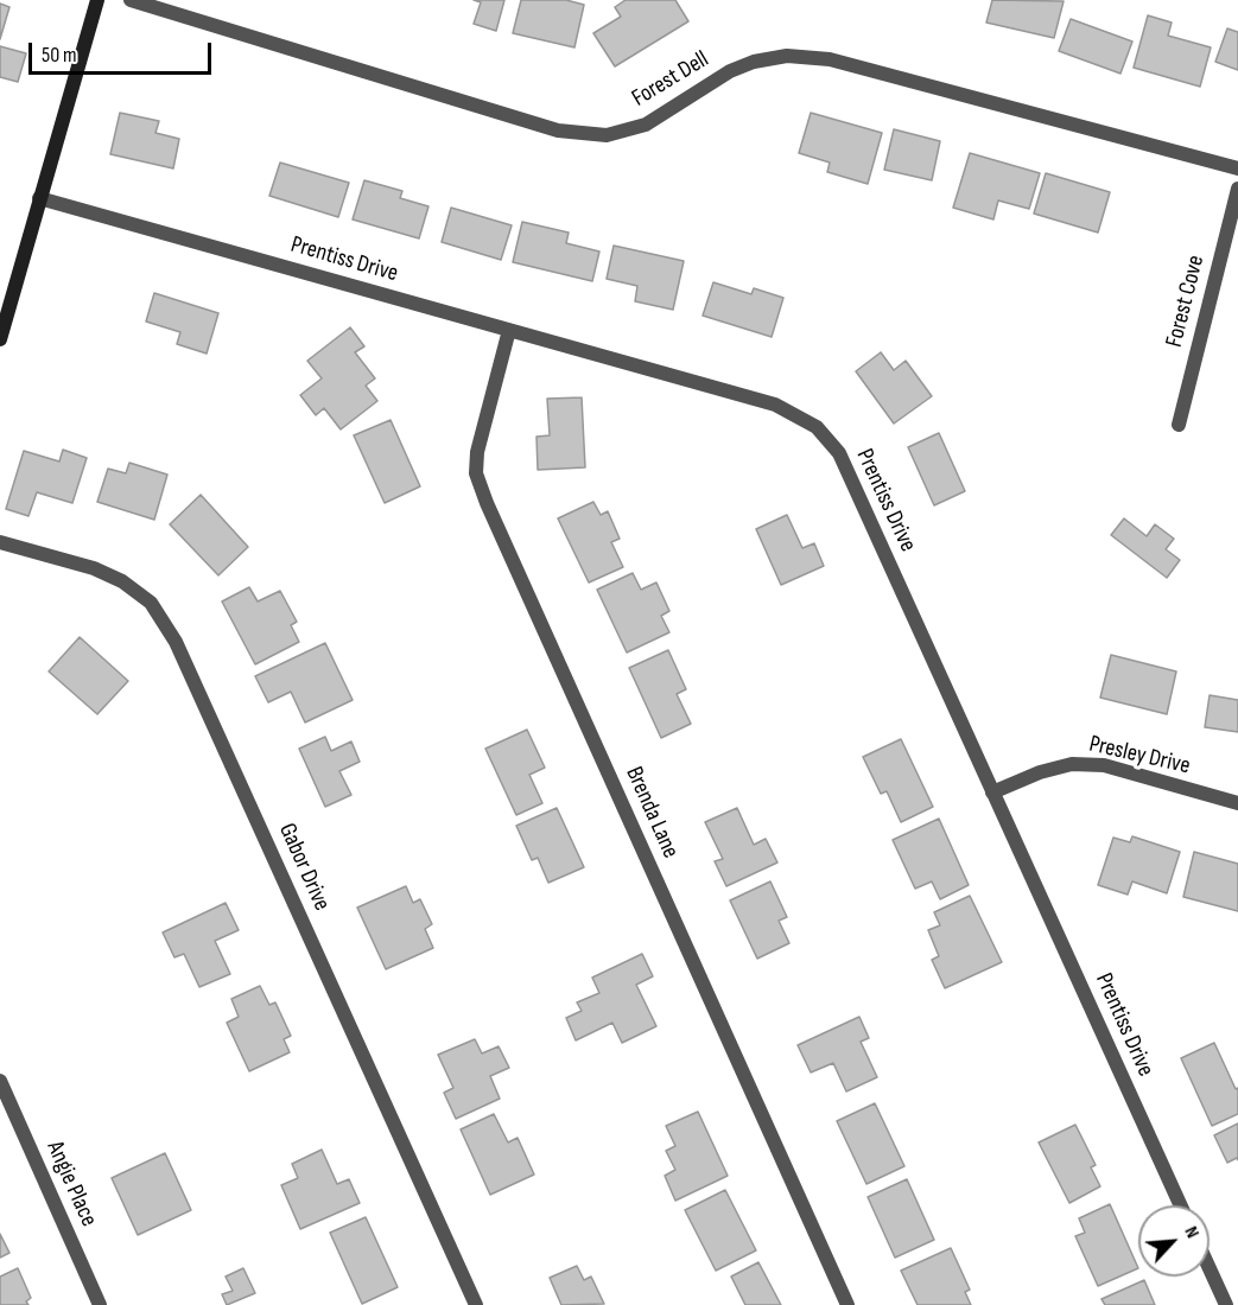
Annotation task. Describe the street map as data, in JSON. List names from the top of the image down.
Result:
{
  "streets": {
    "street": [
      "Forest Dell",
      "Prentiss Drive",
      "Forest Cove",
      "Presley Drive",
      "Brenda Lane",
      "Gabor Drive",
      "Angie Place"
    ]
  },
  "crossings": [
    ["Prentiss Drive", "Presley Drive"],
    ["Prentiss Drive", "Brenda Lane"]
  ],
  "scale_bar": "50 m",
  "north": "top right"
}
